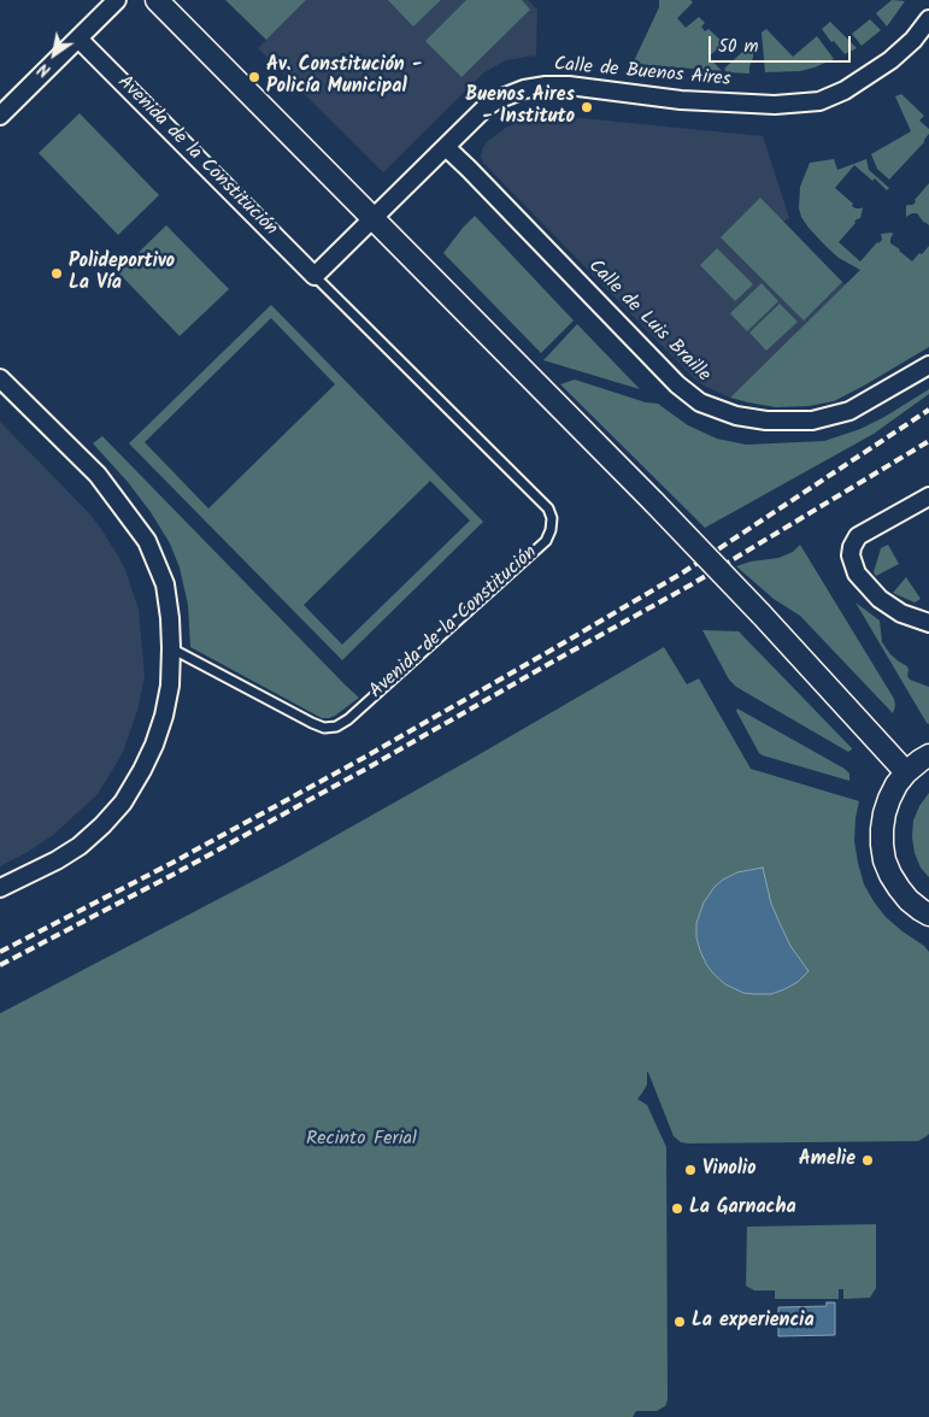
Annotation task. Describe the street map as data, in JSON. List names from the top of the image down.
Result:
{
  "streets": {
    "street": ["Calle de Buenos Aires", "Avenida de la Constitución", "Calle de Luis Braille"]
  },
  "crossings": [
    ["Calle de Buenos Aires", "Calle de Luis Braille"]
  ],
  "parks": ["Recinto Ferial"],
  "places": [
    "Av. Constitución - Policía Municipal",
    "Buenos Aires - Instituto",
    "Polideportivo La Vía",
    "Amelie",
    "Vinolio",
    "La Garnacha",
    "La experiencia"
  ],
  "scale_bar": "50 m",
  "north": "bottom left"
}
